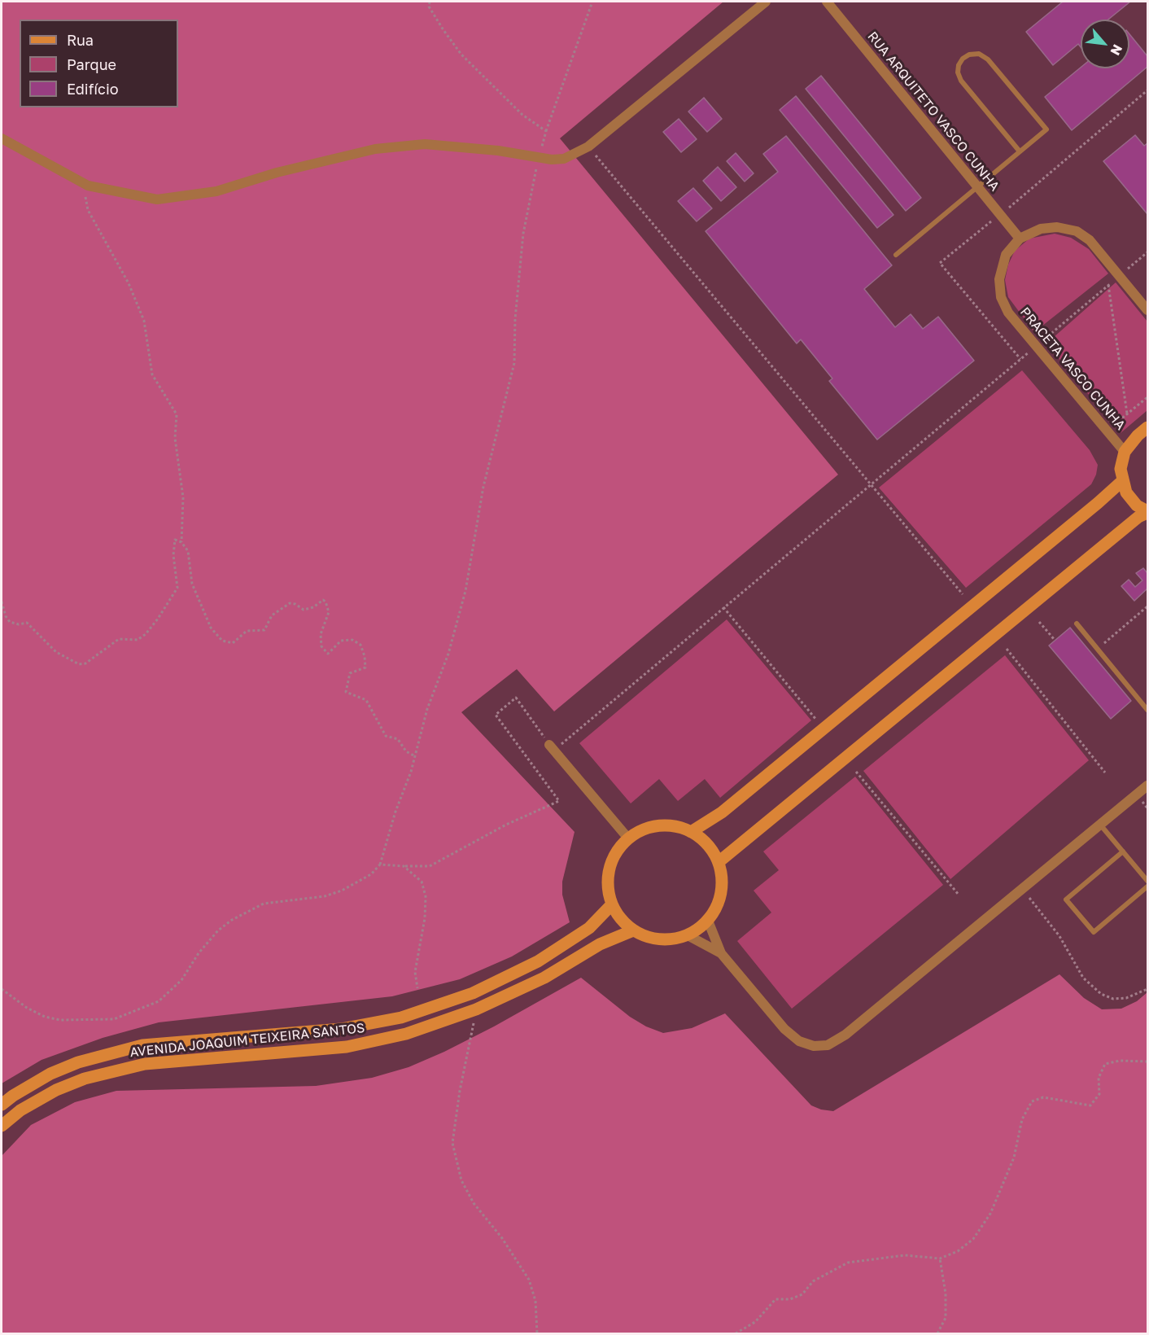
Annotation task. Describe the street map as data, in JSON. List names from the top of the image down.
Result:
{
  "streets": {
    "street": ["RUA ARQUITETO VASCO CUNHA", "PRACETA VASCO CUNHA", "AVENIDA JOAQUIM TEIXEIRA SANTOS"]
  },
  "crossings": [
    ["RUA ARQUITETO VASCO CUNHA", "PRACETA VASCO CUNHA"]
  ],
  "legend": ["Rua", "Parque", "Edifício"],
  "north": "bottom right"
}
